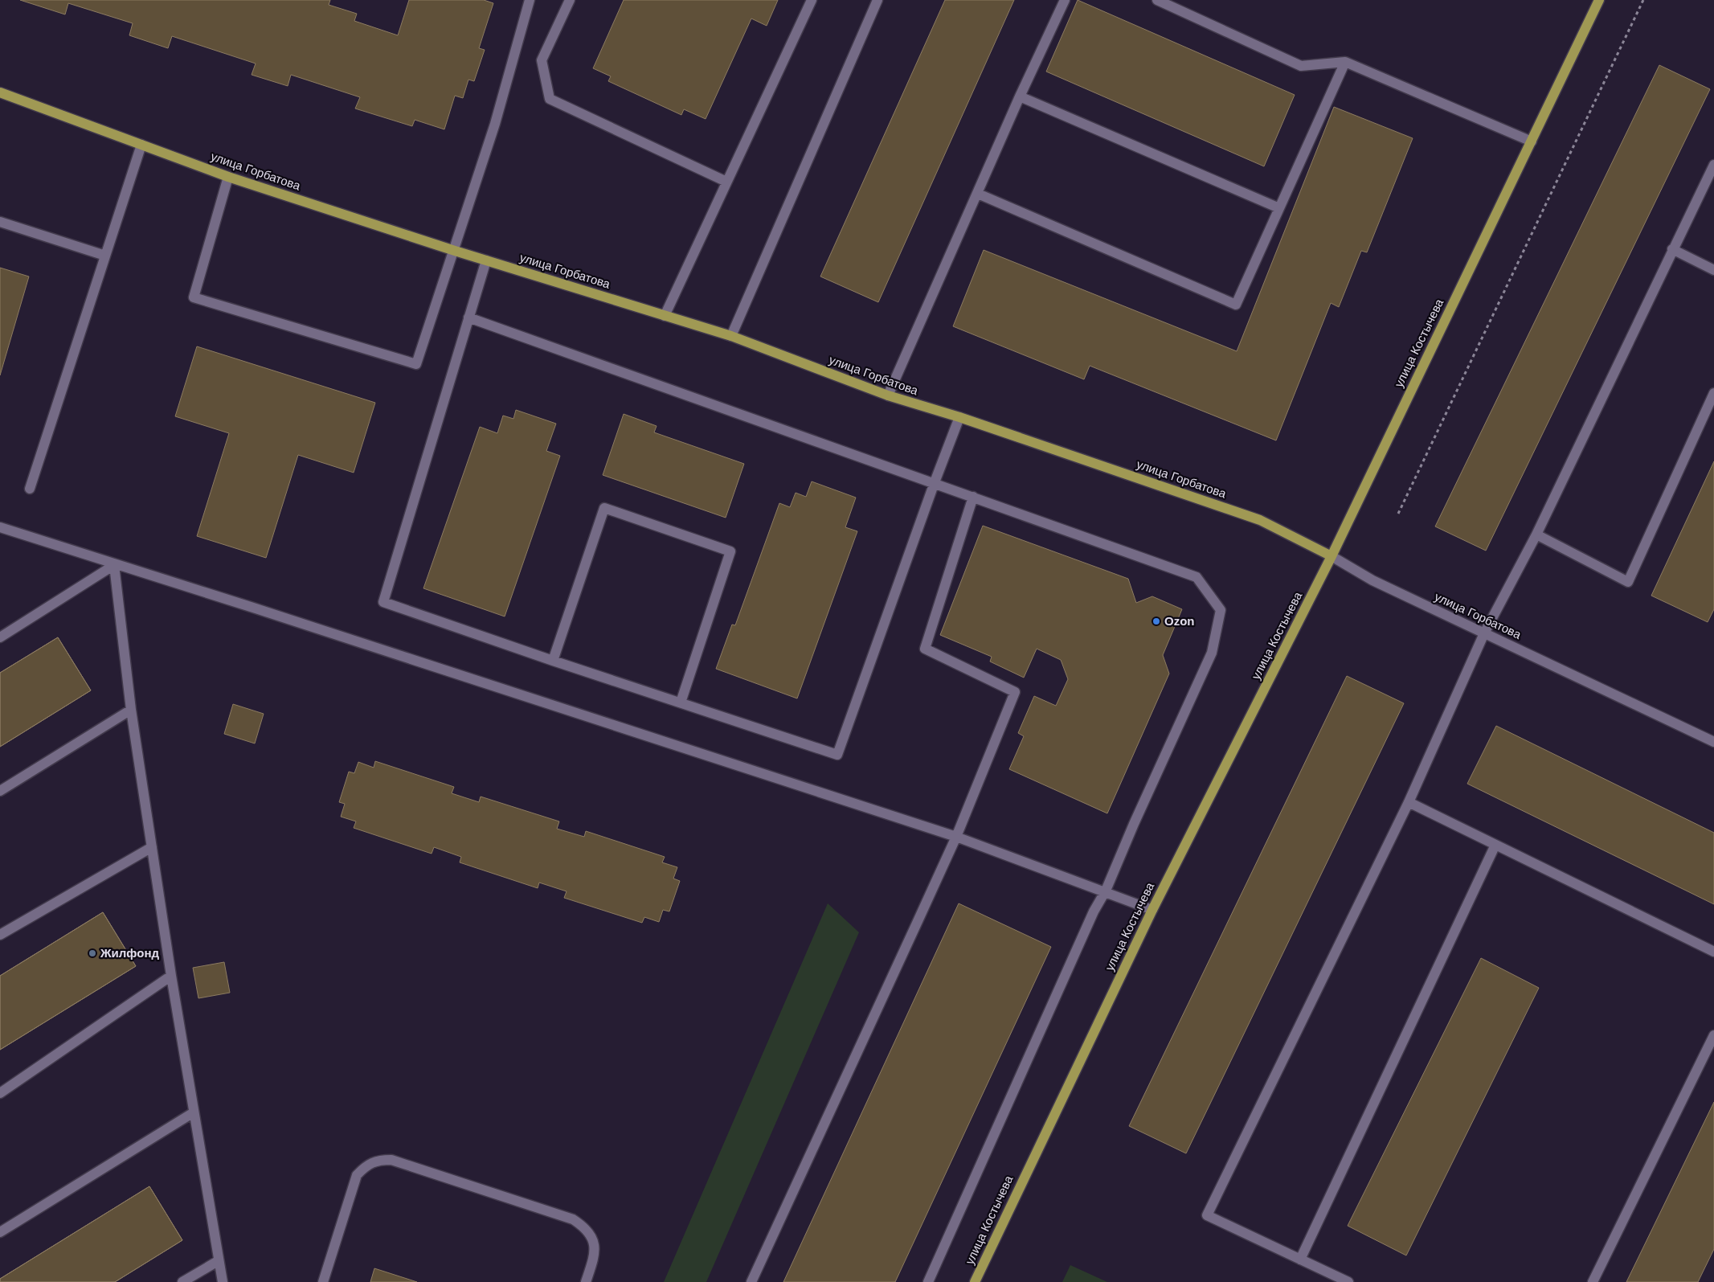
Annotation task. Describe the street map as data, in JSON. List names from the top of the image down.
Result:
{
  "streets": {
    "main road": ["улица Горбатова", "улица Костычева"]
  },
  "crossings": [
    ["улица Горбатова", "улица Костычева"]
  ],
  "places": ["Ozon", "Жилфонд"]
}
